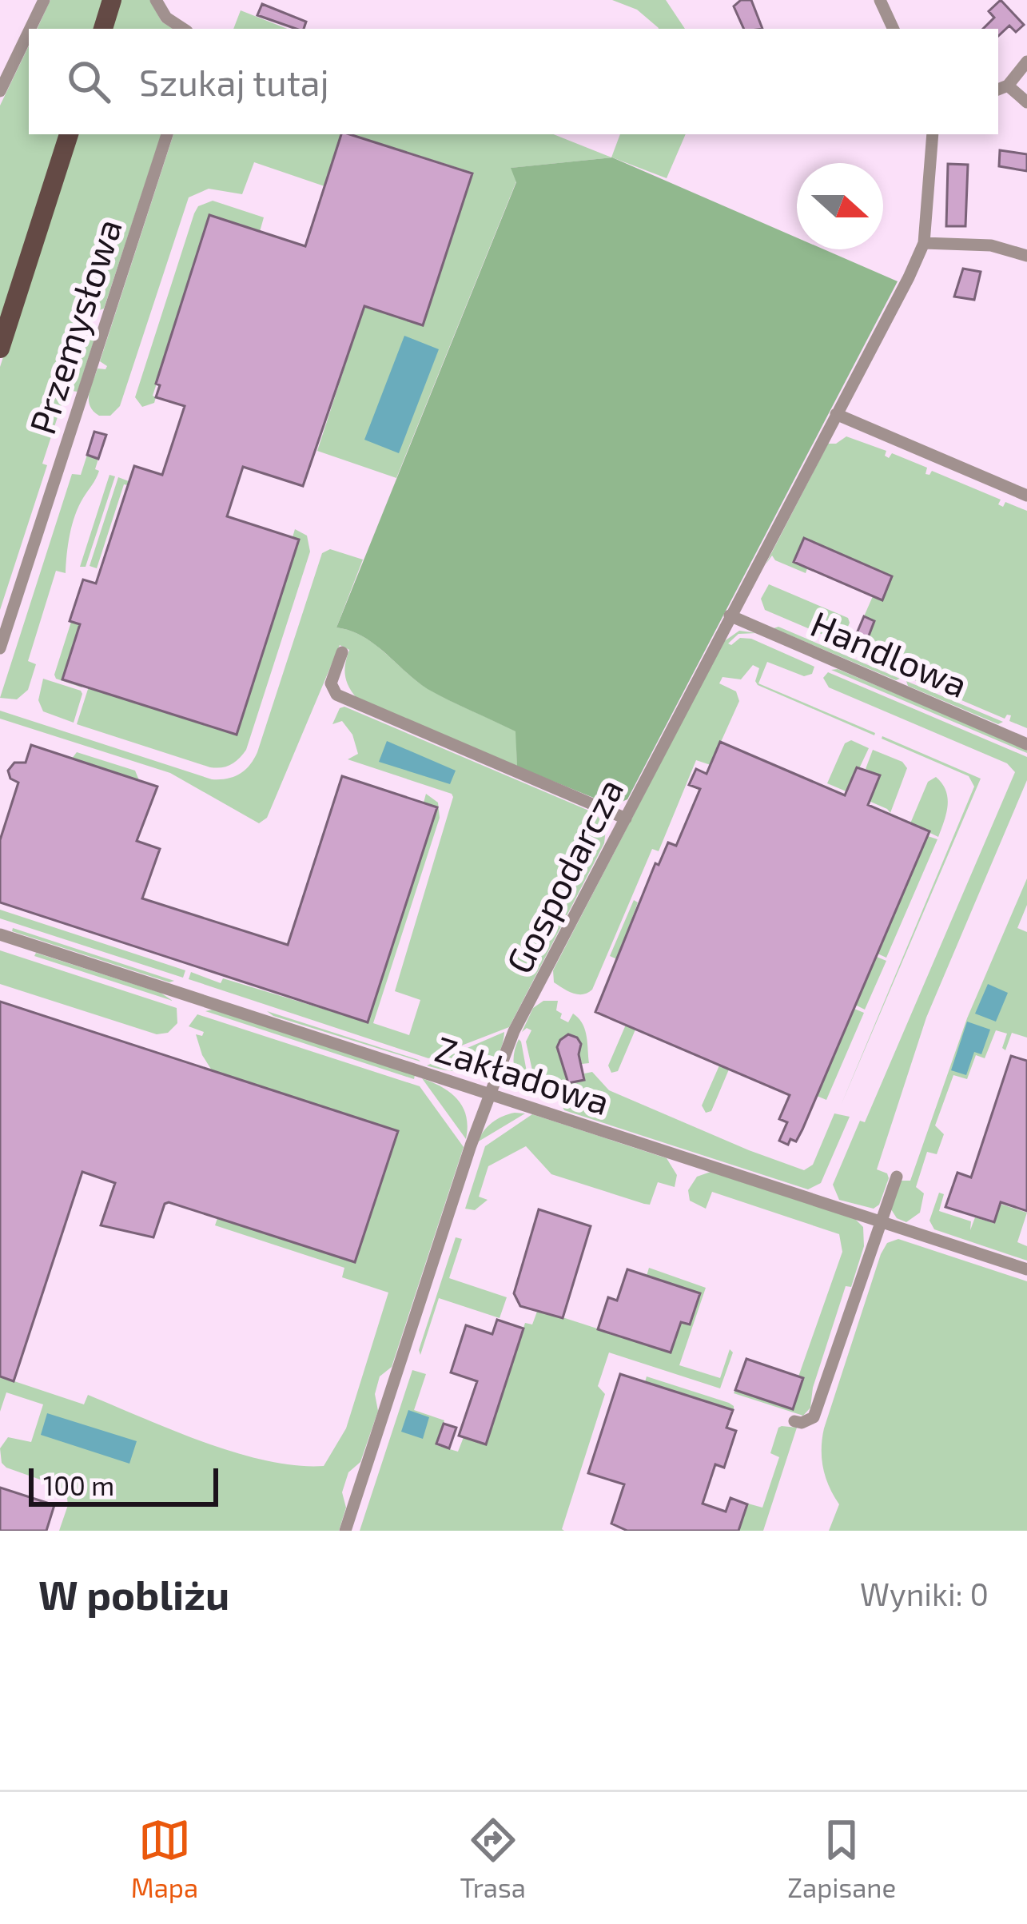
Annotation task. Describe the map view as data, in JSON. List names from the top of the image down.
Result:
{
  "streets": {
    "street": [
      "Przemysłowa",
      "Handlowa",
      "Gospodarcza",
      "Zakładowa"
    ]
  },
  "crossings": [
    ["Handlowa", "Gospodarcza"],
    ["Gospodarcza", "Zakładowa"]
  ],
  "scale_bar": "100 m",
  "north": "right",
  "page": {
    "search": "Szukaj tutaj",
    "scale": "100 m",
    "heading": ["W pobliżu", "Wyniki: 0"],
    "nav": ["Mapa", "Trasa", "Zapisane"]
  }
}
